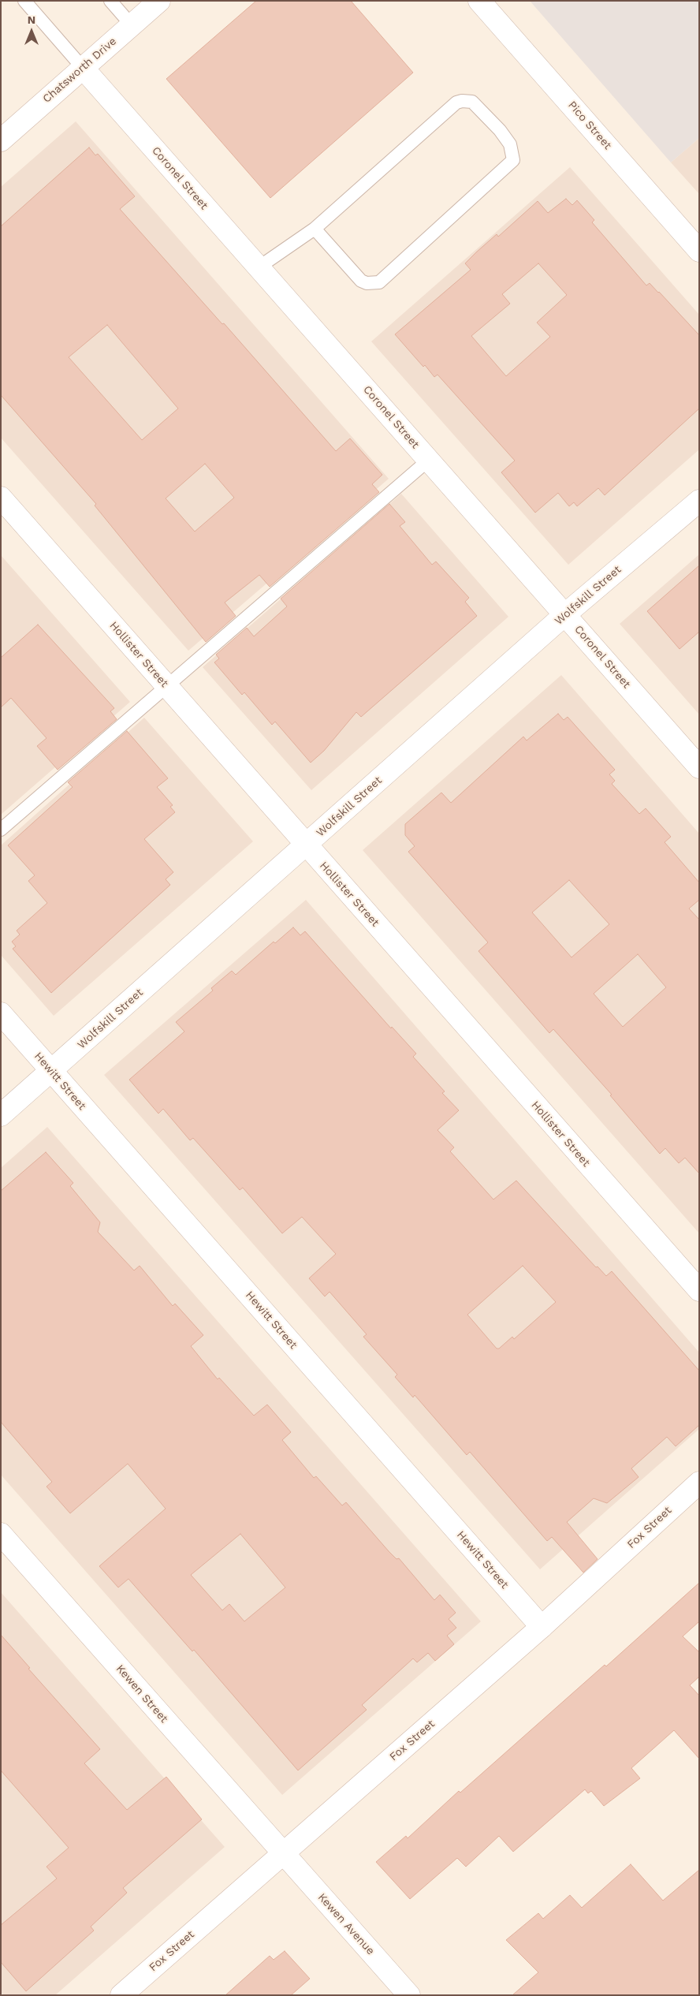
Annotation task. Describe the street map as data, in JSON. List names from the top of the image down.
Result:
{
  "streets": {
    "street": [
      "Chatsworth Drive",
      "Pico Street",
      "Coronel Street",
      "Wolfskill Street",
      "Hollister Street",
      "Hewitt Street",
      "Fox Street",
      "Kewen Street",
      "Kewen Avenue"
    ]
  },
  "crossings": [
    ["Chatsworth Drive", "Coronel Street"],
    ["Coronel Street", "Wolfskill Street"],
    ["Wolfskill Street", "Hollister Street"],
    ["Wolfskill Street", "Hewitt Street"],
    ["Hewitt Street", "Fox Street"],
    ["Fox Street", "Kewen Street"],
    ["Fox Street", "Kewen Avenue"],
    ["Kewen Street", "Kewen Avenue"]
  ],
  "north": "top"
}
